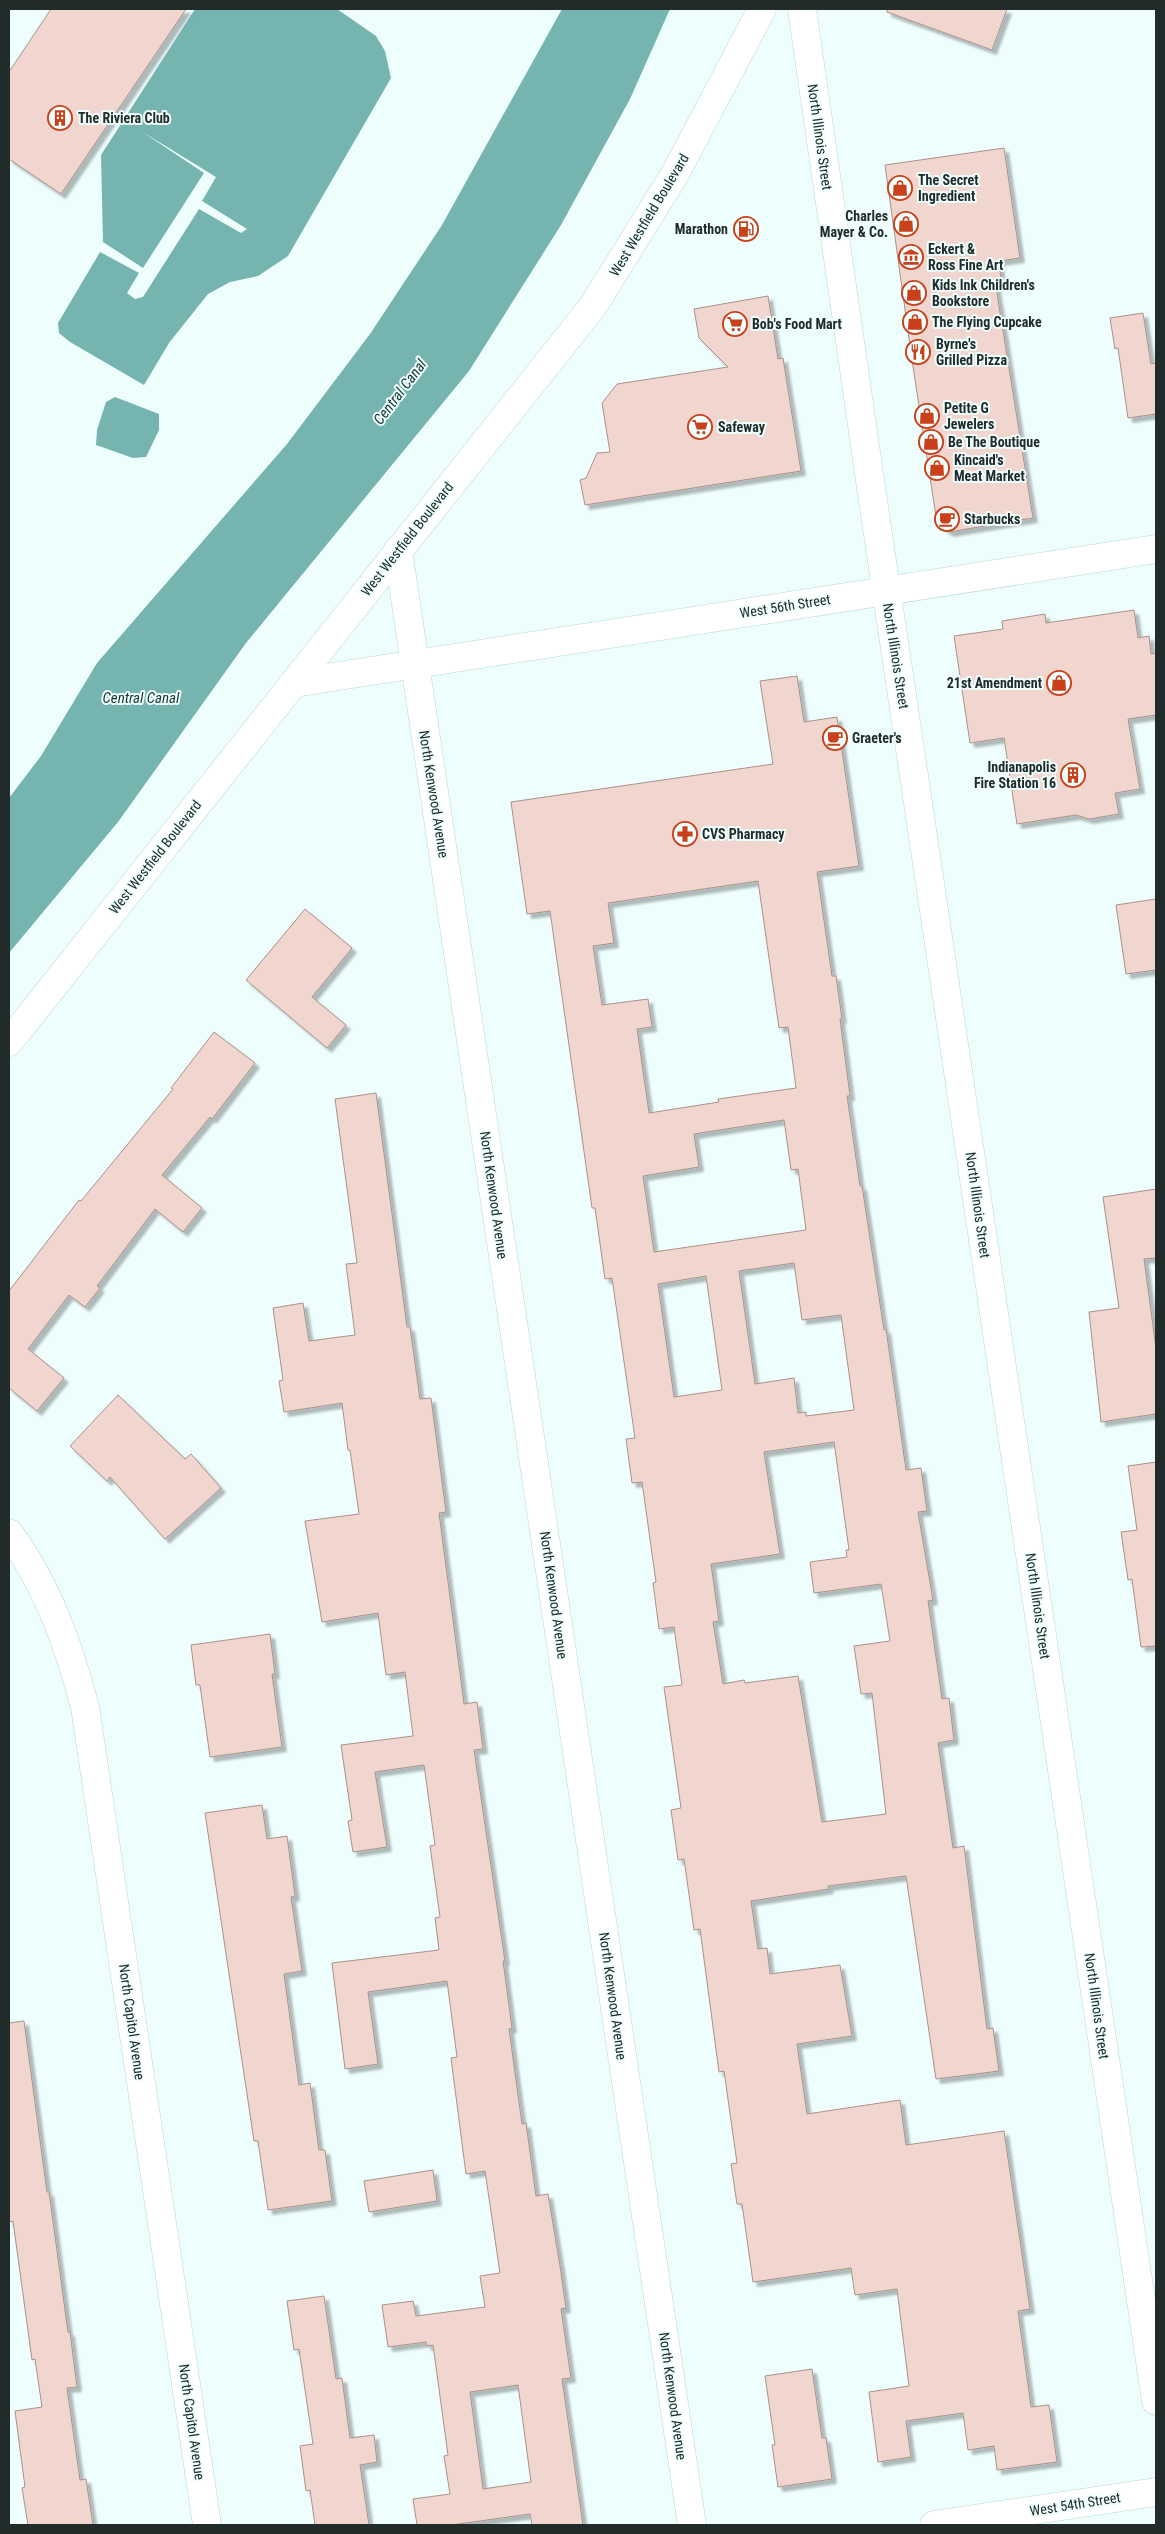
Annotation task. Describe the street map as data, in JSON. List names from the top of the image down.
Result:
{
  "streets": {
    "street": [
      "North Illinois Street",
      "West Westfield Boulevard",
      "West 56th Street",
      "North Kenwood Avenue",
      "North Capitol Avenue",
      "West 54th Street"
    ]
  },
  "crossings": [
    ["North Illinois Street", "West 56th Street"],
    ["West Westfield Boulevard", "North Kenwood Avenue"],
    ["West 56th Street", "North Kenwood Avenue"]
  ],
  "water": ["Central Canal"],
  "places": {
    "building": ["The Riviera Club", "Indianapolis Fire Station 16"],
    "shop": [
      "The Secret Ingredient",
      "Charles Mayer & Co.",
      "Kids Ink Children's Bookstore",
      "The Flying Cupcake",
      "Petite G Jewelers",
      "Be The Boutique",
      "Kincaid's Meat Market",
      "21st Amendment"
    ],
    "fuel station": ["Marathon"],
    "museum": ["Eckert & Ross Fine Art"],
    "supermarket": ["Bob's Food Mart", "Safeway"],
    "restaurant": ["Byrne's Grilled Pizza"],
    "cafe": ["Starbucks", "Graeter's"],
    "pharmacy": ["CVS Pharmacy"]
  }
}
